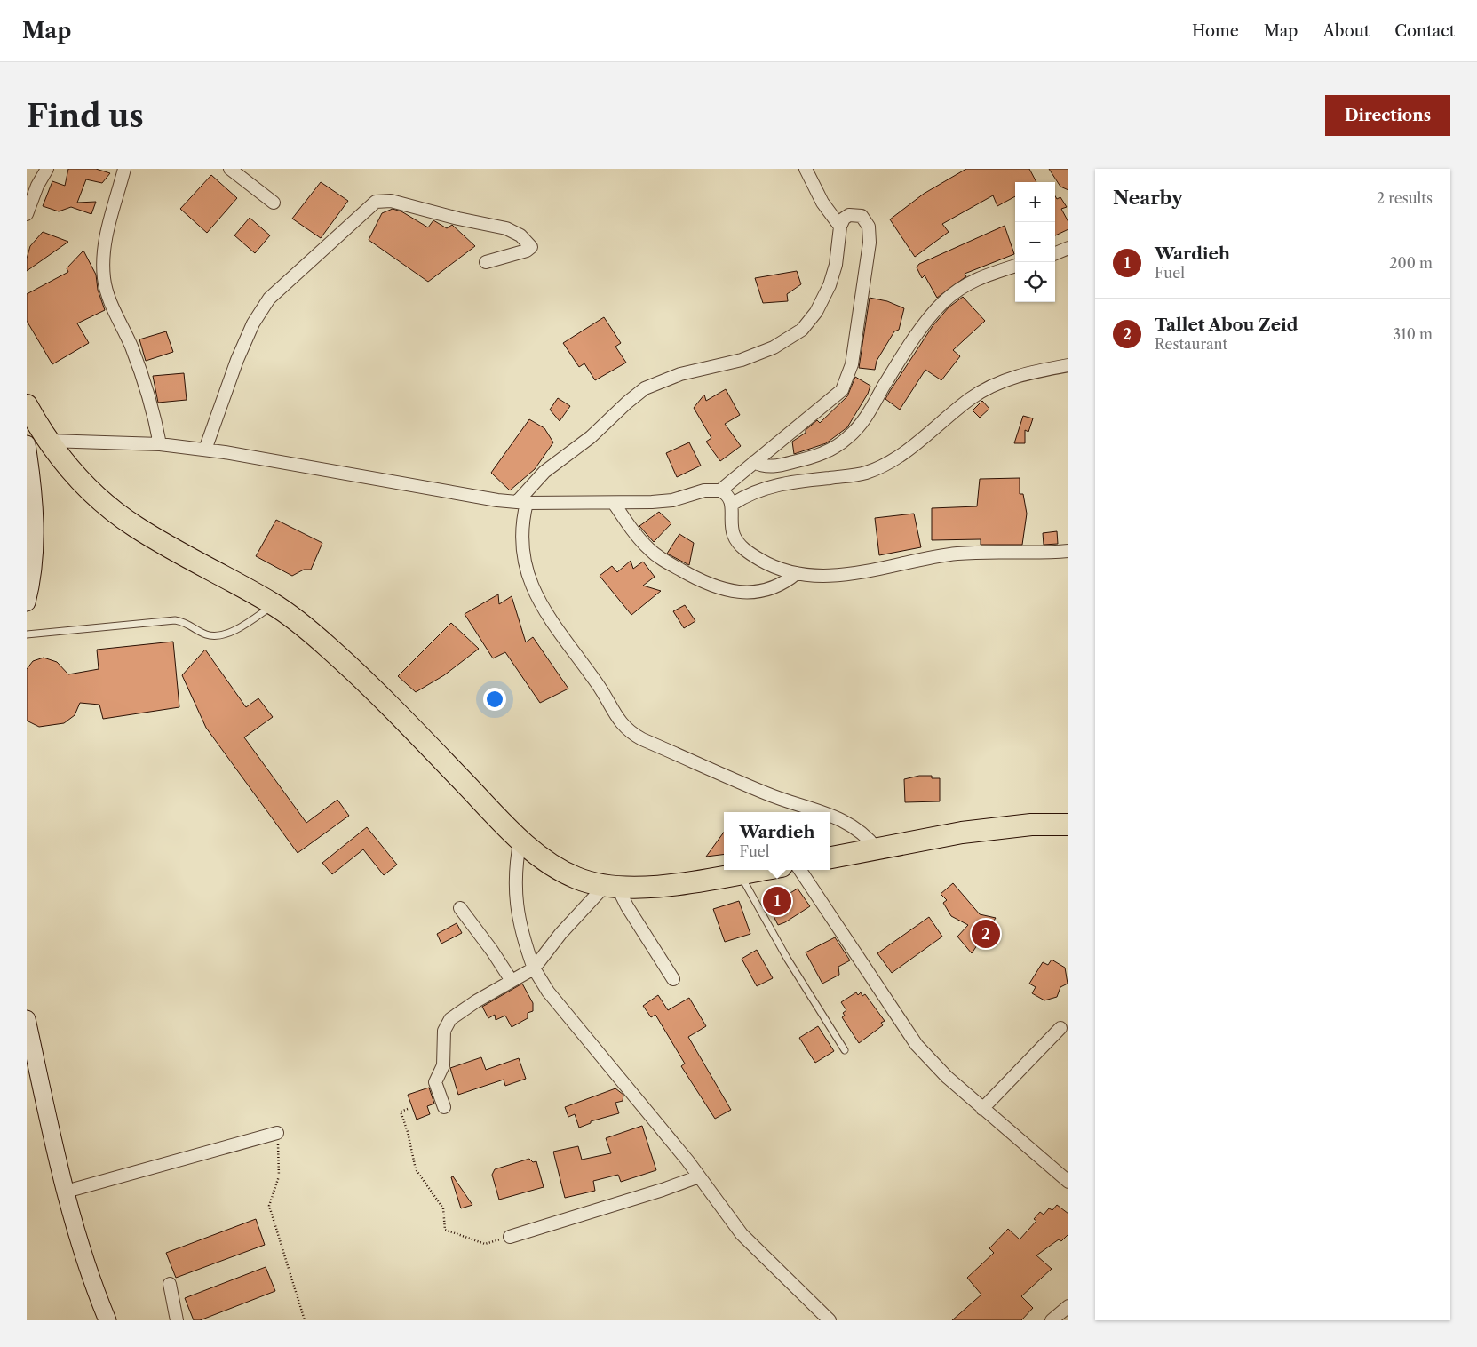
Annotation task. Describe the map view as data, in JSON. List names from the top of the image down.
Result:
{
  "page": {
    "header": "Map",
    "nav": [
      "Home",
      "Map",
      "About",
      "Contact"
    ],
    "buttons": "Directions",
    "title": "Find us",
    "heading": ["Nearby", "2 results"],
    "map_buttons": ["+", "−"],
    "list": [
      {
        "mark": "1",
        "name": "Wardieh",
        "note": "Fuel",
        "value": "200 m"
      },
      {
        "mark": "2",
        "name": "Tallet Abou Zeid",
        "note": "Restaurant",
        "value": "310 m"
      }
    ],
    "popup": ["Wardieh", "Fuel"],
    "pins": ["1", "2"]
  }
}
